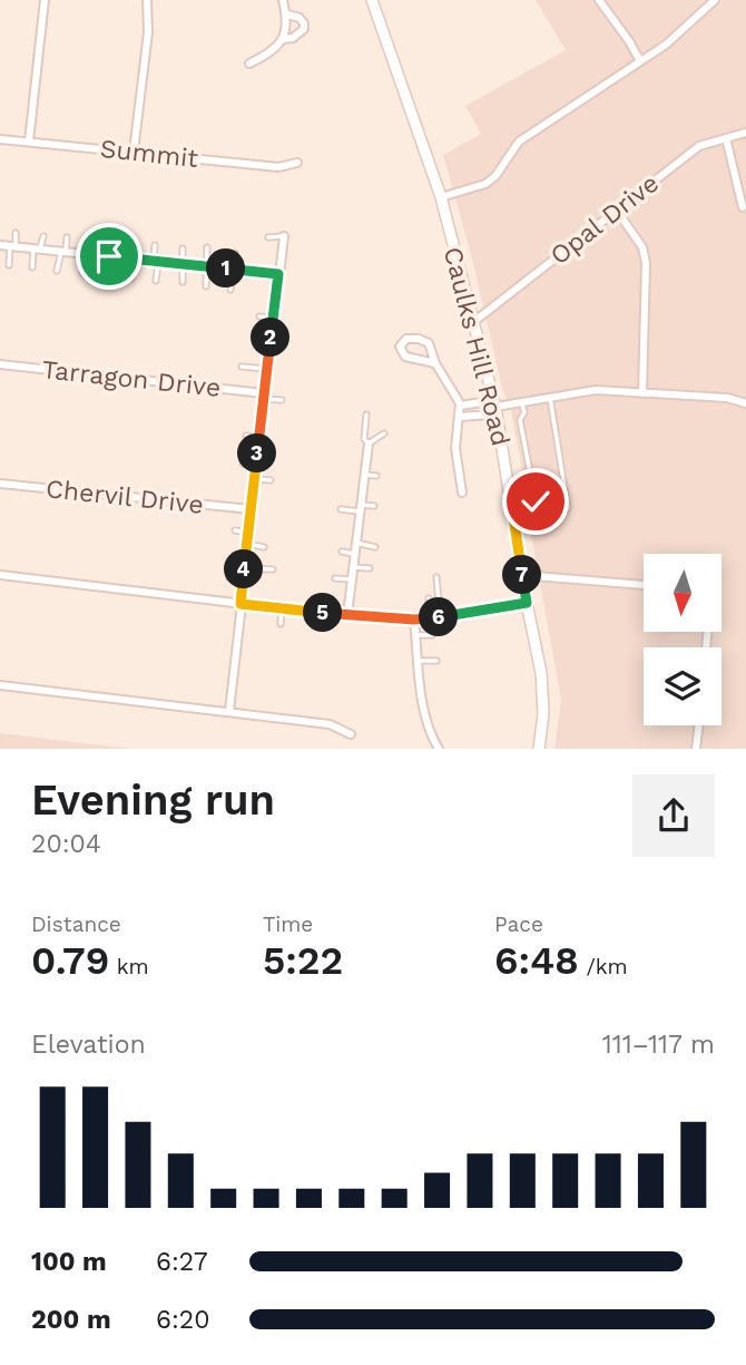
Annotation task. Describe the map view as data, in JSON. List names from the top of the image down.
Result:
{
  "streets": {
    "main road": ["Caulks Hill Road"],
    "street": [
      "Summit",
      "Opal Drive",
      "Tarragon Drive",
      "Chervil Drive"
    ]
  },
  "crossings": [
    ["Opal Drive", "Caulks Hill Road"]
  ],
  "north": "bottom",
  "page": {
    "pins": [
      "1",
      "2",
      "3",
      "4",
      "7",
      "5",
      "6"
    ],
    "heading": ["Evening run", "20:04"],
    "stats": [
      ["Distance", "0.79 km"],
      ["Time", "5:22"],
      ["Pace", "6:48 /km"]
    ],
    "chart": ["Elevation", "111–117 m"],
    "list": [
      {
        "name": "100 m",
        "note": "6:27"
      },
      {
        "name": "200 m",
        "note": "6:20"
      }
    ]
  }
}
